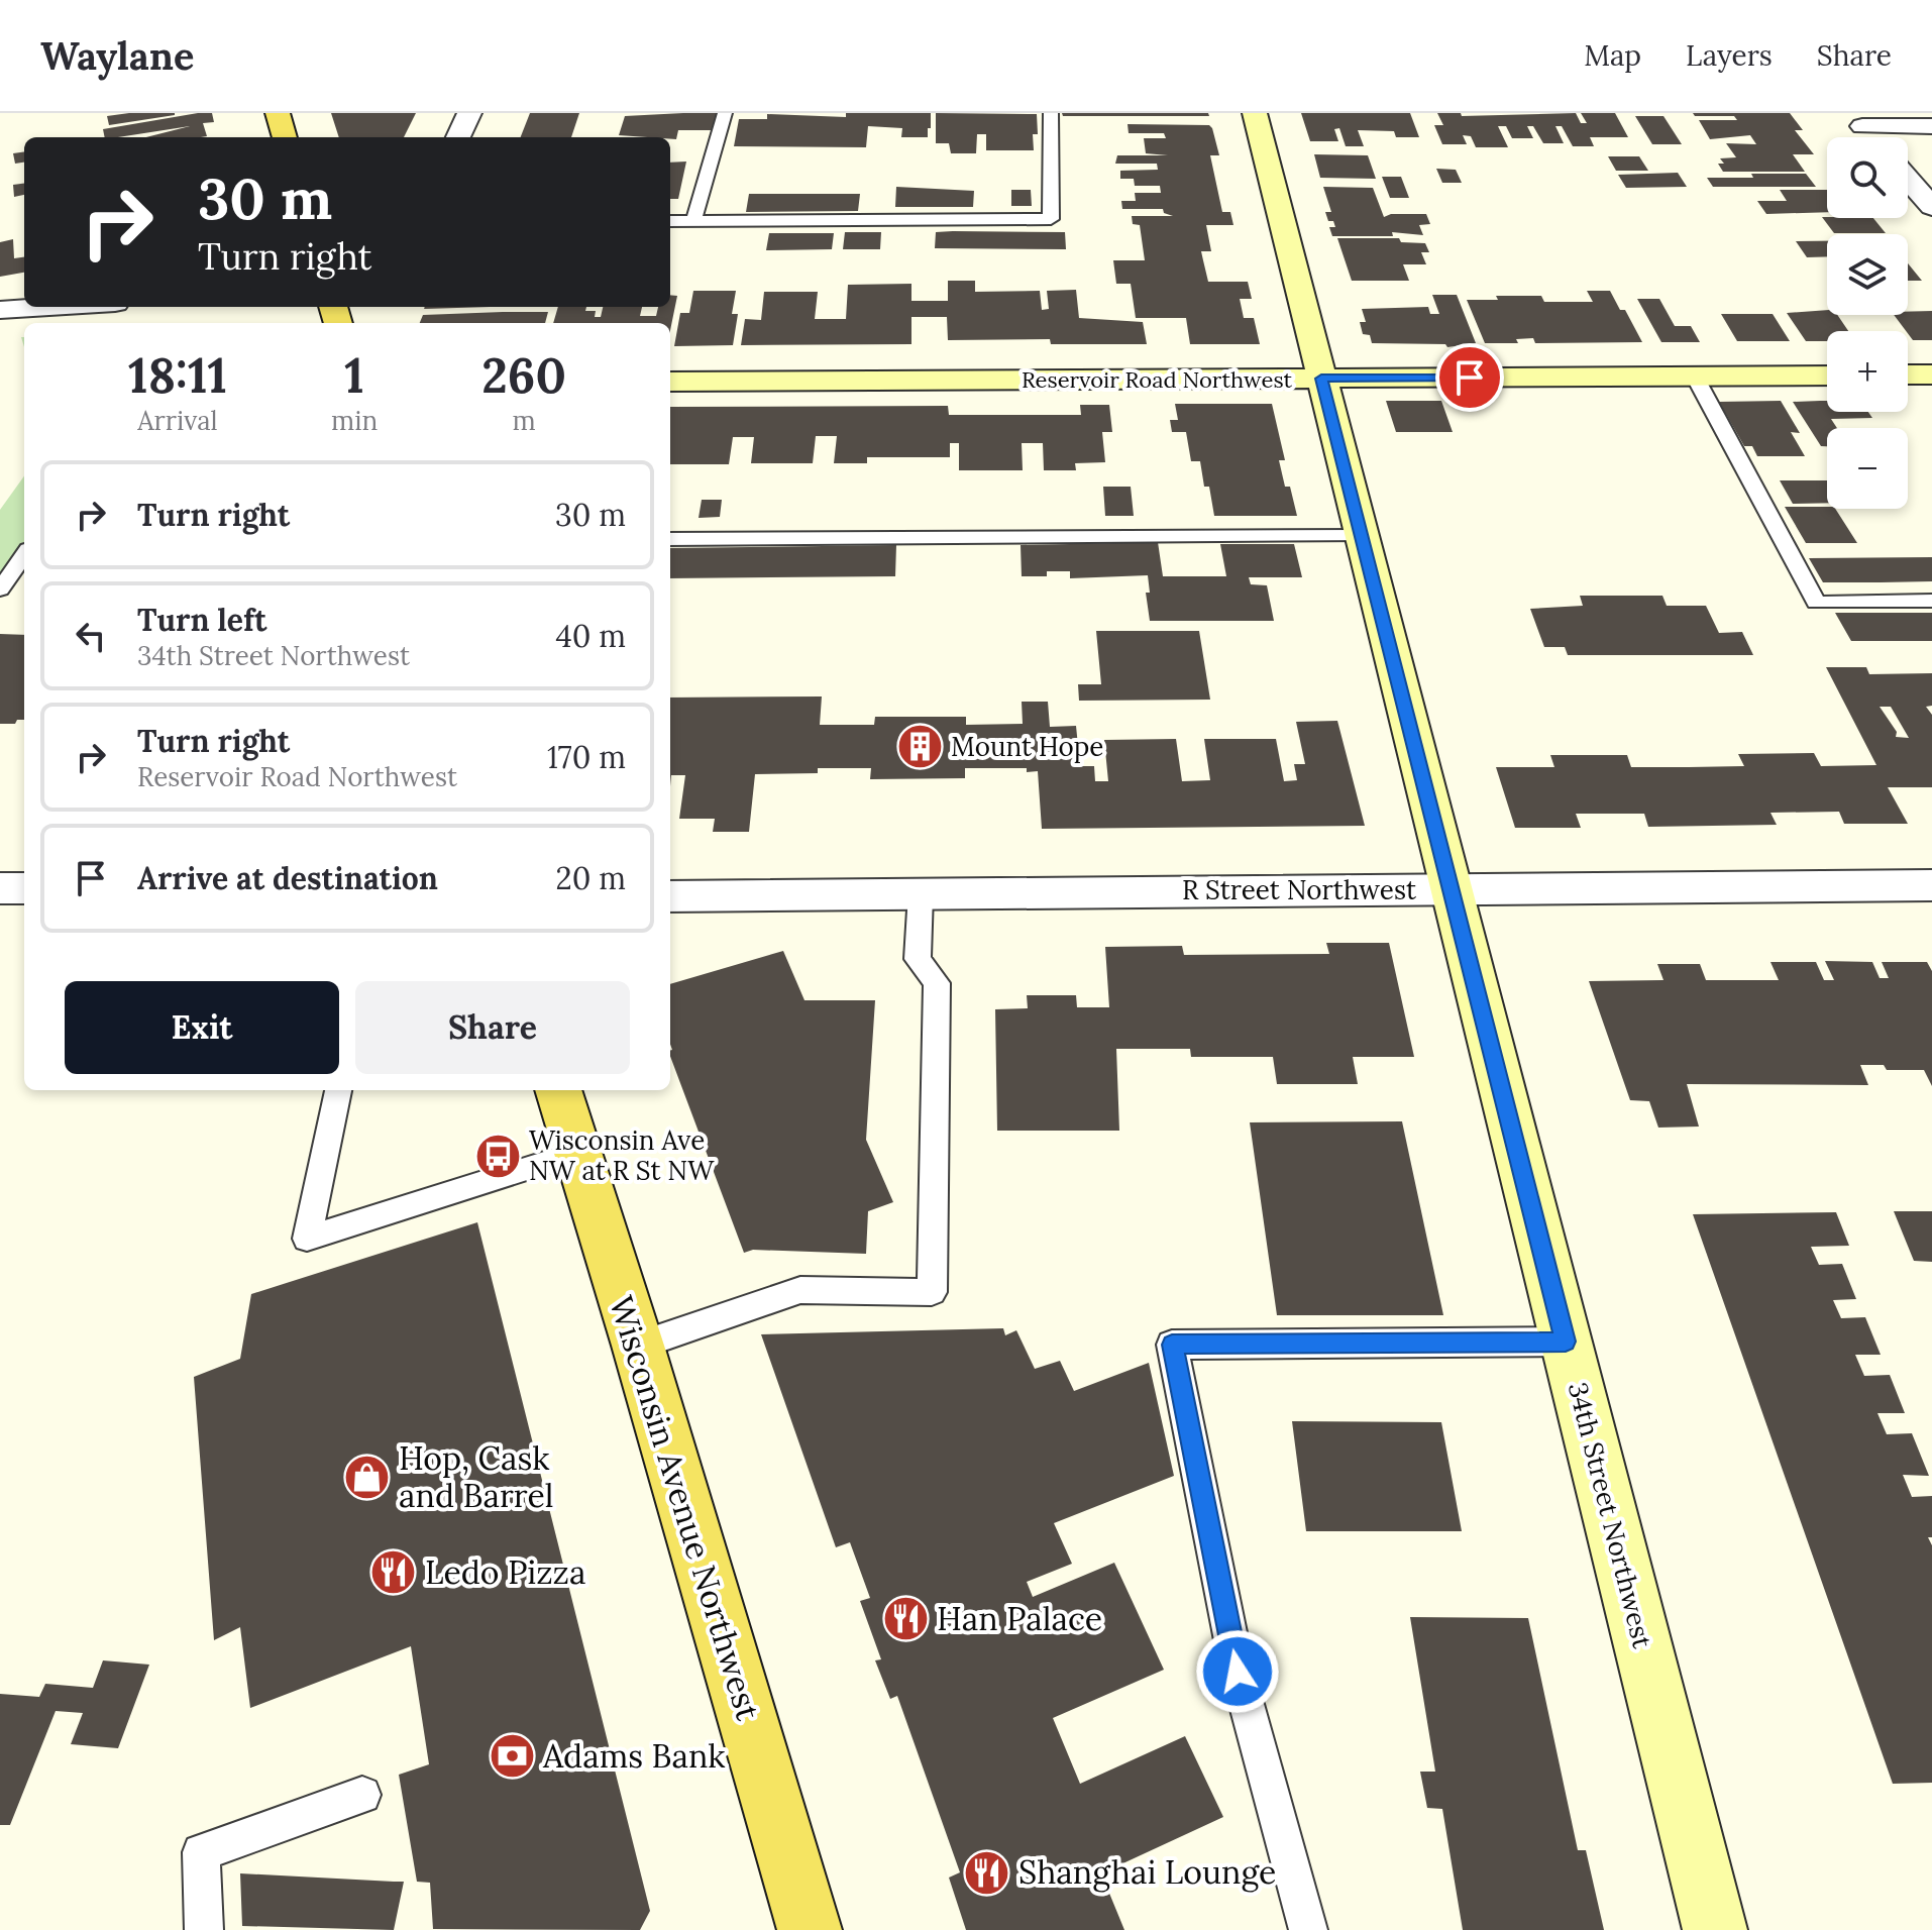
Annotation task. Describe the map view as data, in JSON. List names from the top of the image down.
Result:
{
  "streets": {
    "main road": ["Wisconsin Avenue Northwest"],
    "street": ["Reservoir Road Northwest", "R Street Northwest", "34th Street Northwest"]
  },
  "crossings": [
    ["Reservoir Road Northwest", "34th Street Northwest"],
    ["R Street Northwest", "34th Street Northwest"]
  ],
  "places": {
    "building": ["Mount Hope"],
    "bus stop": ["Wisconsin Ave NW at R St NW"],
    "shop": ["Hop, Cask and Barrel"],
    "restaurant": ["Ledo Pizza", "Han Palace", "Shanghai Lounge"],
    "bank": ["Adams Bank"]
  },
  "page": {
    "header": "Waylane",
    "nav": ["Map", "Layers", "Share"],
    "map_buttons": ["+", "−"],
    "turn": ["30 m", "Turn right"],
    "eta": [
      "18:11",
      "Arrival",
      "1",
      "min",
      "260",
      "m"
    ],
    "list": [
      {
        "name": "Turn right",
        "value": "30 m"
      },
      {
        "name": "Turn left",
        "note": "34th Street Northwest",
        "value": "40 m"
      },
      {
        "name": "Turn right",
        "note": "Reservoir Road Northwest",
        "value": "170 m"
      },
      {
        "name": "Arrive at destination",
        "value": "20 m"
      }
    ],
    "buttons": ["Exit", "Share"]
  }
}
